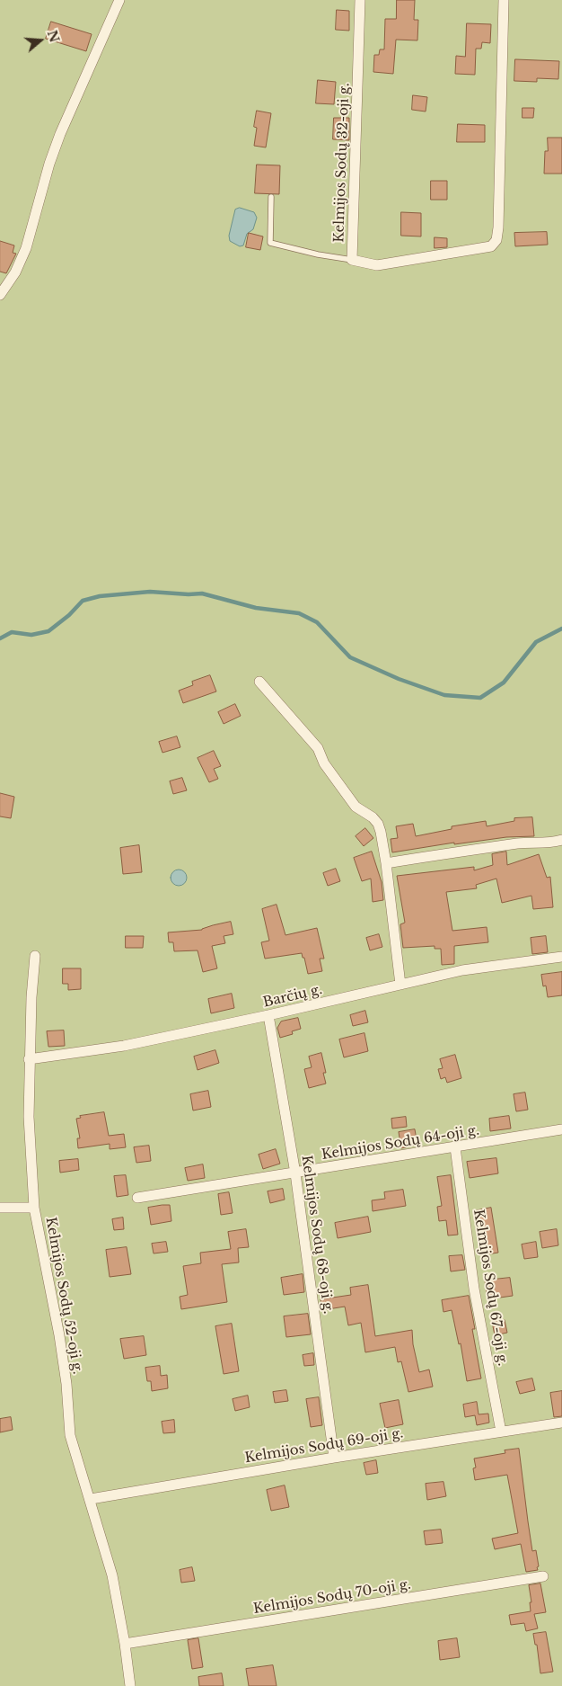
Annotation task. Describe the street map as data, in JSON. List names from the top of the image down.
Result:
{
  "streets": {
    "street": [
      "Kelmijos Sodų 32-oji g.",
      "Barčių g.",
      "Kelmijos Sodų 64-oji g.",
      "Kelmijos Sodų 68-oji g.",
      "Kelmijos Sodų 67-oji g.",
      "Kelmijos Sodų 52-oji g.",
      "Kelmijos Sodų 69-oji g.",
      "Kelmijos Sodų 70-oji g."
    ]
  },
  "crossings": [
    ["Barčių g.", "Kelmijos Sodų 68-oji g."],
    ["Barčių g.", "Kelmijos Sodų 52-oji g."],
    ["Kelmijos Sodų 64-oji g.", "Kelmijos Sodų 68-oji g."],
    ["Kelmijos Sodų 64-oji g.", "Kelmijos Sodų 67-oji g."],
    ["Kelmijos Sodų 68-oji g.", "Kelmijos Sodų 69-oji g."],
    ["Kelmijos Sodų 67-oji g.", "Kelmijos Sodų 69-oji g."],
    ["Kelmijos Sodų 52-oji g.", "Kelmijos Sodų 69-oji g."],
    ["Kelmijos Sodų 52-oji g.", "Kelmijos Sodų 70-oji g."]
  ],
  "north": "right"
}
